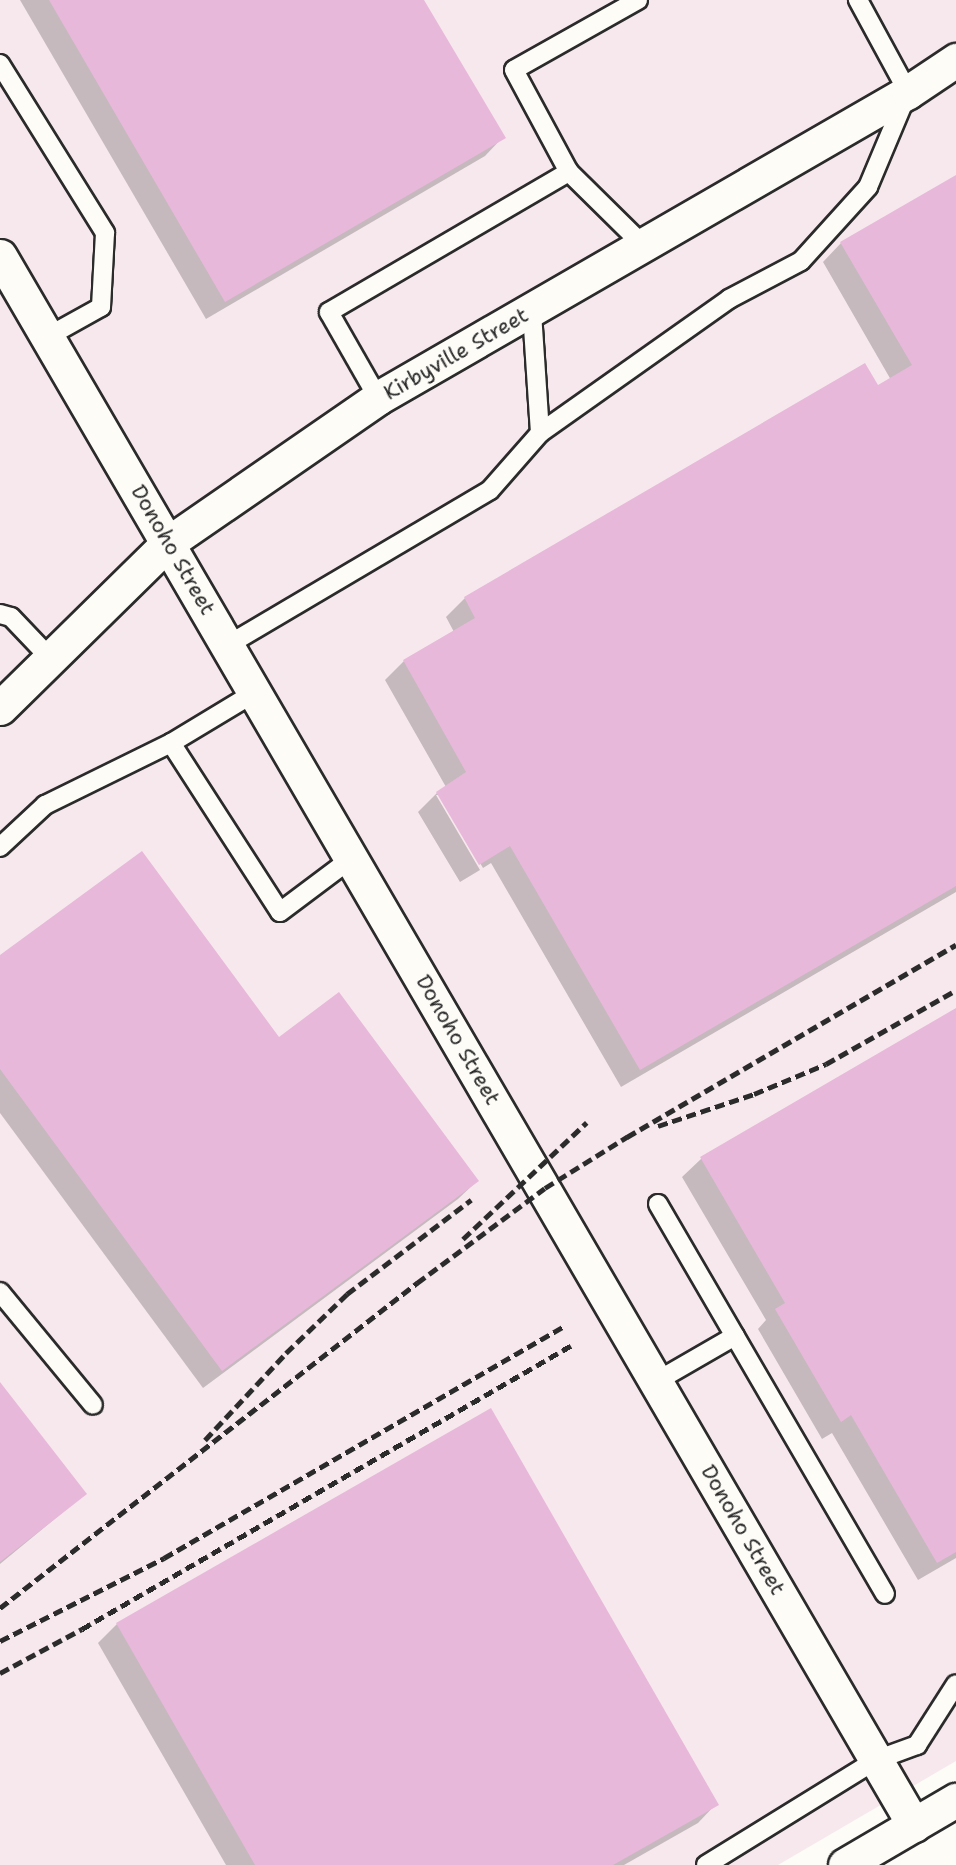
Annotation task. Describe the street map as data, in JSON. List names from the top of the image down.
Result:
{
  "streets": {
    "street": ["Kirbyville Street", "Donoho Street"]
  },
  "crossings": [
    ["Kirbyville Street", "Donoho Street"]
  ]
}
